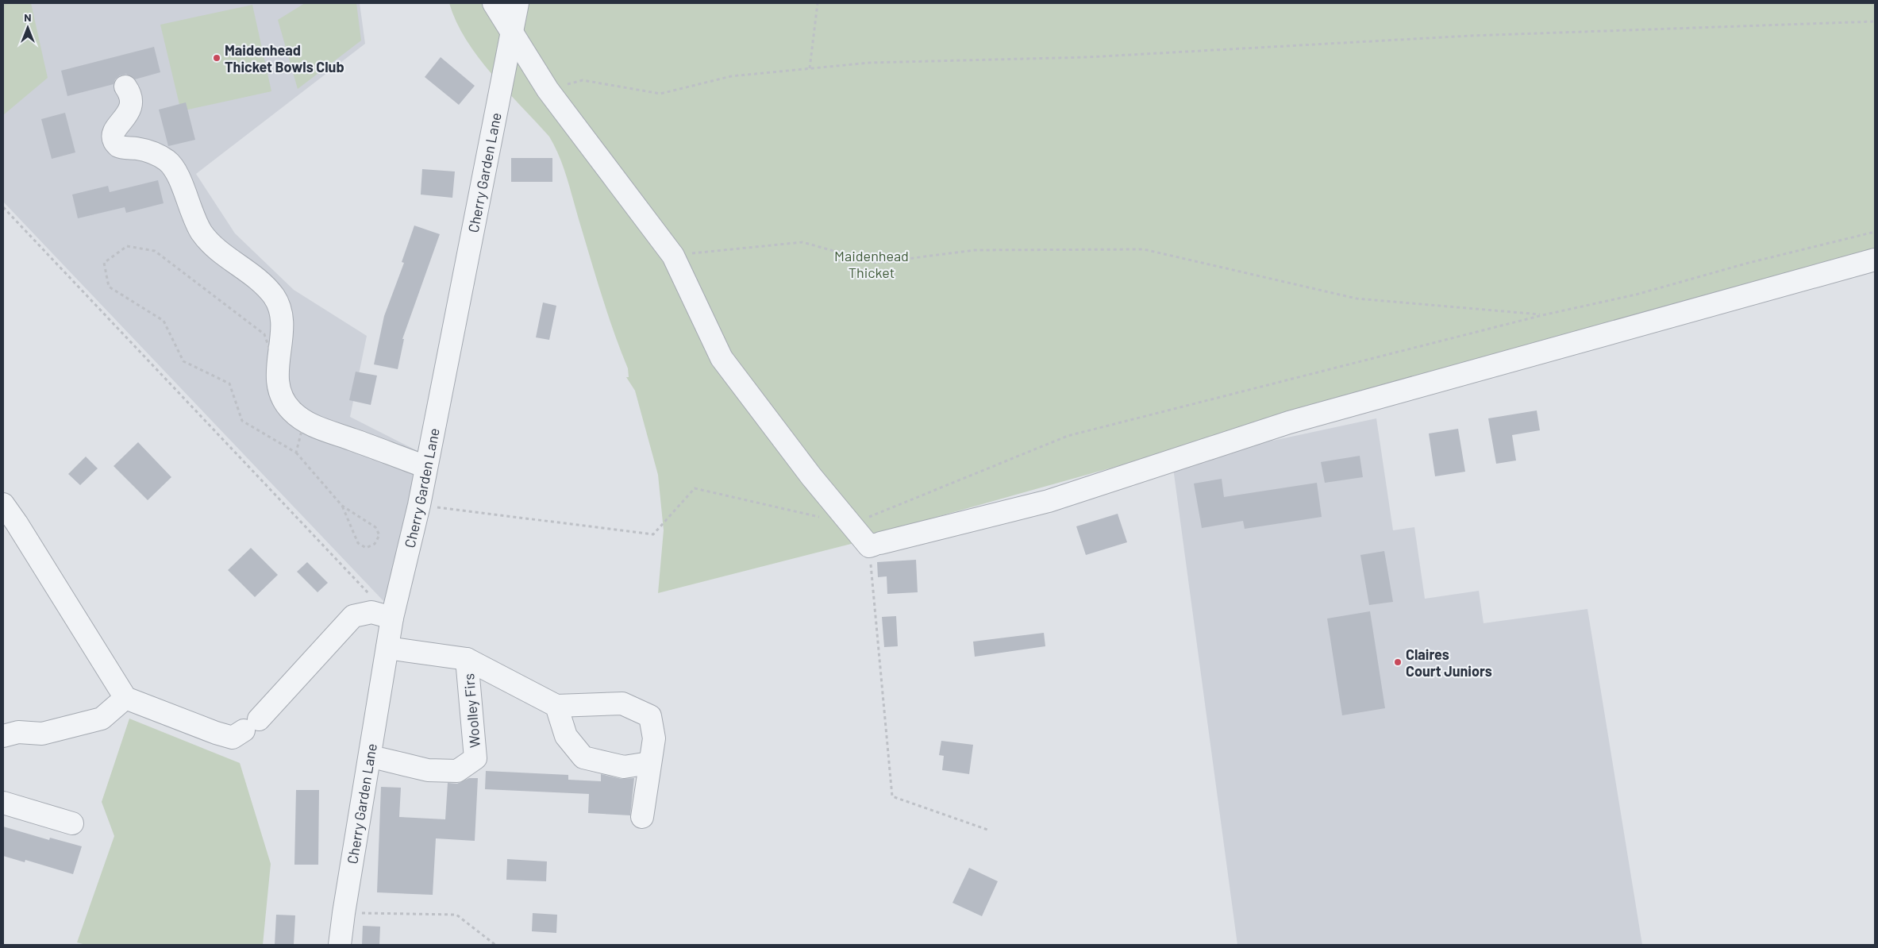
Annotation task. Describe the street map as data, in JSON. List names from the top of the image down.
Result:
{
  "streets": {
    "street": ["Cherry Garden Lane", "Woolley Firs"]
  },
  "crossings": [
    ["Cherry Garden Lane", "Woolley Firs"]
  ],
  "parks": ["Maidenhead Thicket"],
  "places": ["Maidenhead Thicket Bowls Club", "Claires Court Juniors"],
  "north": "top"
}
